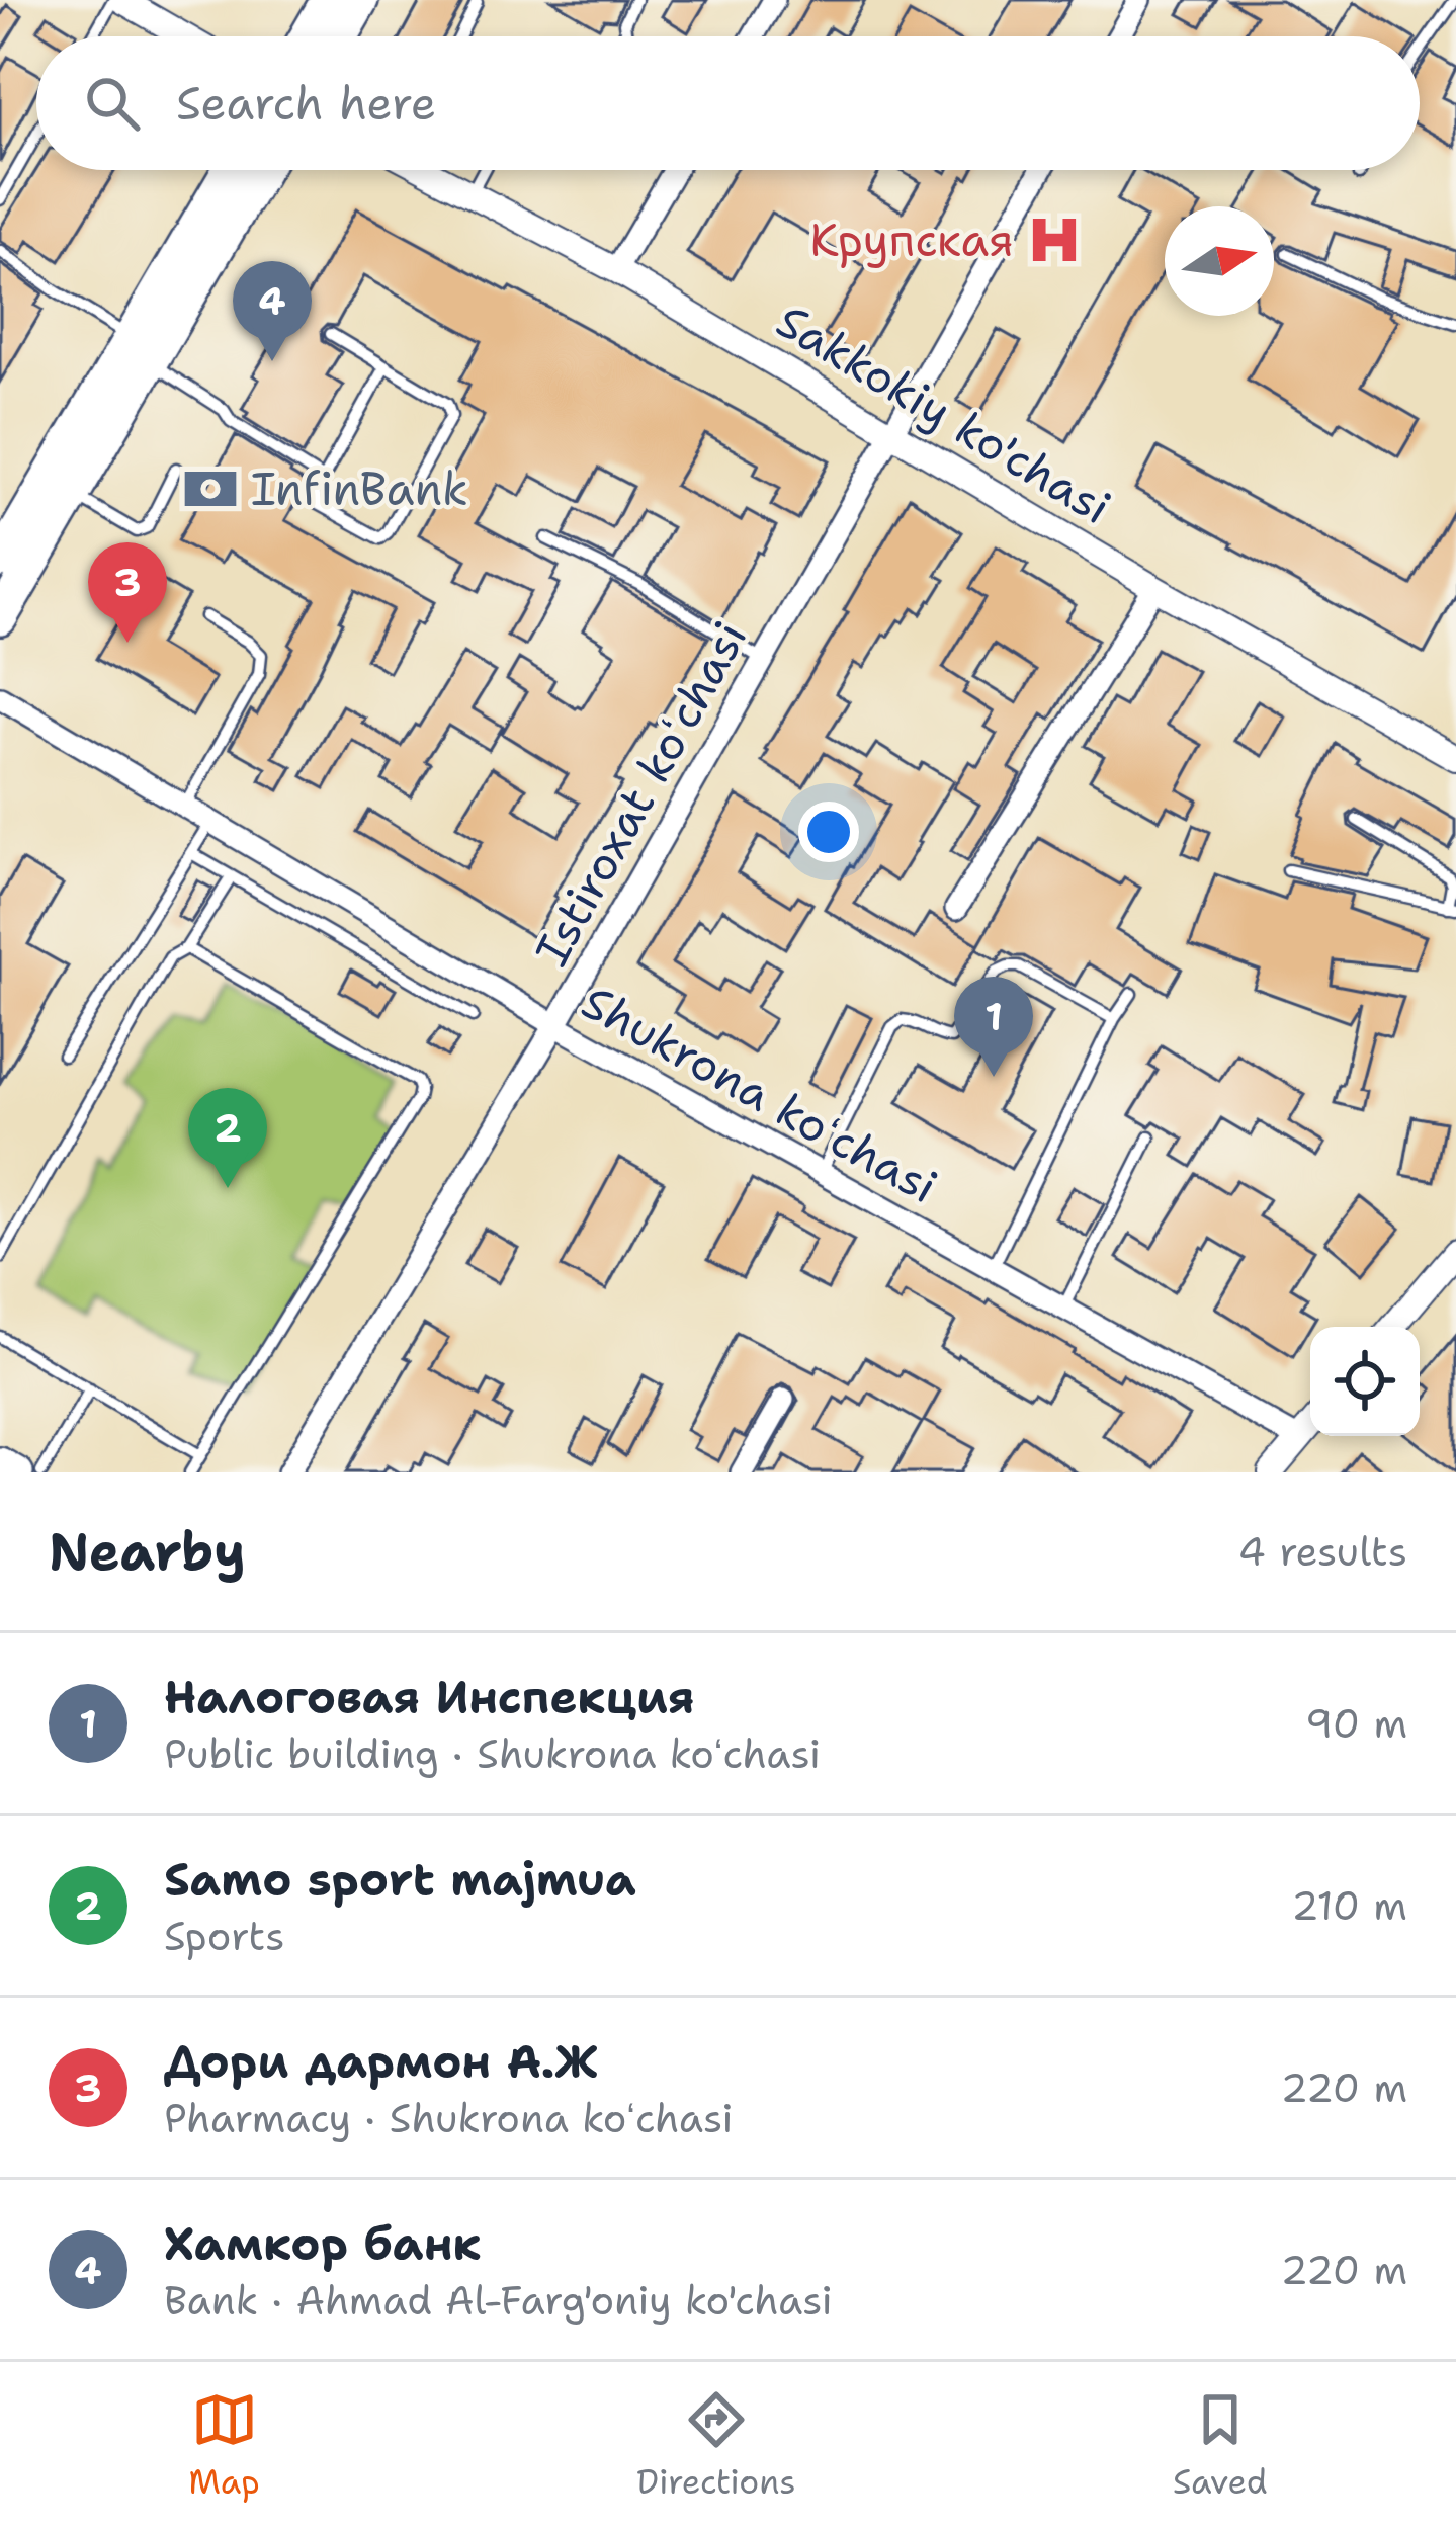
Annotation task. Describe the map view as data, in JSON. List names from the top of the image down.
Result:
{
  "streets": {
    "street": ["Sakkokiy ko'chasi", "Istiroxat koʻchasi", "Shukrona koʻchasi"]
  },
  "crossings": [
    ["Sakkokiy ko'chasi", "Istiroxat koʻchasi"],
    ["Istiroxat koʻchasi", "Shukrona koʻchasi"]
  ],
  "places": {
    "hospital": ["Крупская"],
    "bank": ["InfinBank"]
  },
  "north": "right",
  "page": {
    "search": "Search here",
    "pins": [
      "4",
      "3",
      "1",
      "2"
    ],
    "heading": ["Nearby", "4 results"],
    "list": [
      {
        "mark": "1",
        "name": "Налоговая Инспекция",
        "note": "Public building · Shukrona koʻchasi",
        "value": "90 m"
      },
      {
        "mark": "2",
        "name": "Samo sport majmua",
        "note": "Sports",
        "value": "210 m"
      },
      {
        "mark": "3",
        "name": "Дори дармон А.Ж",
        "note": "Pharmacy · Shukrona koʻchasi",
        "value": "220 m"
      },
      {
        "mark": "4",
        "name": "Хамкор банк",
        "note": "Bank · Ahmad Al-Farg'oniy ko'chasi",
        "value": "220 m"
      }
    ],
    "nav": ["Map", "Directions", "Saved"]
  }
}
